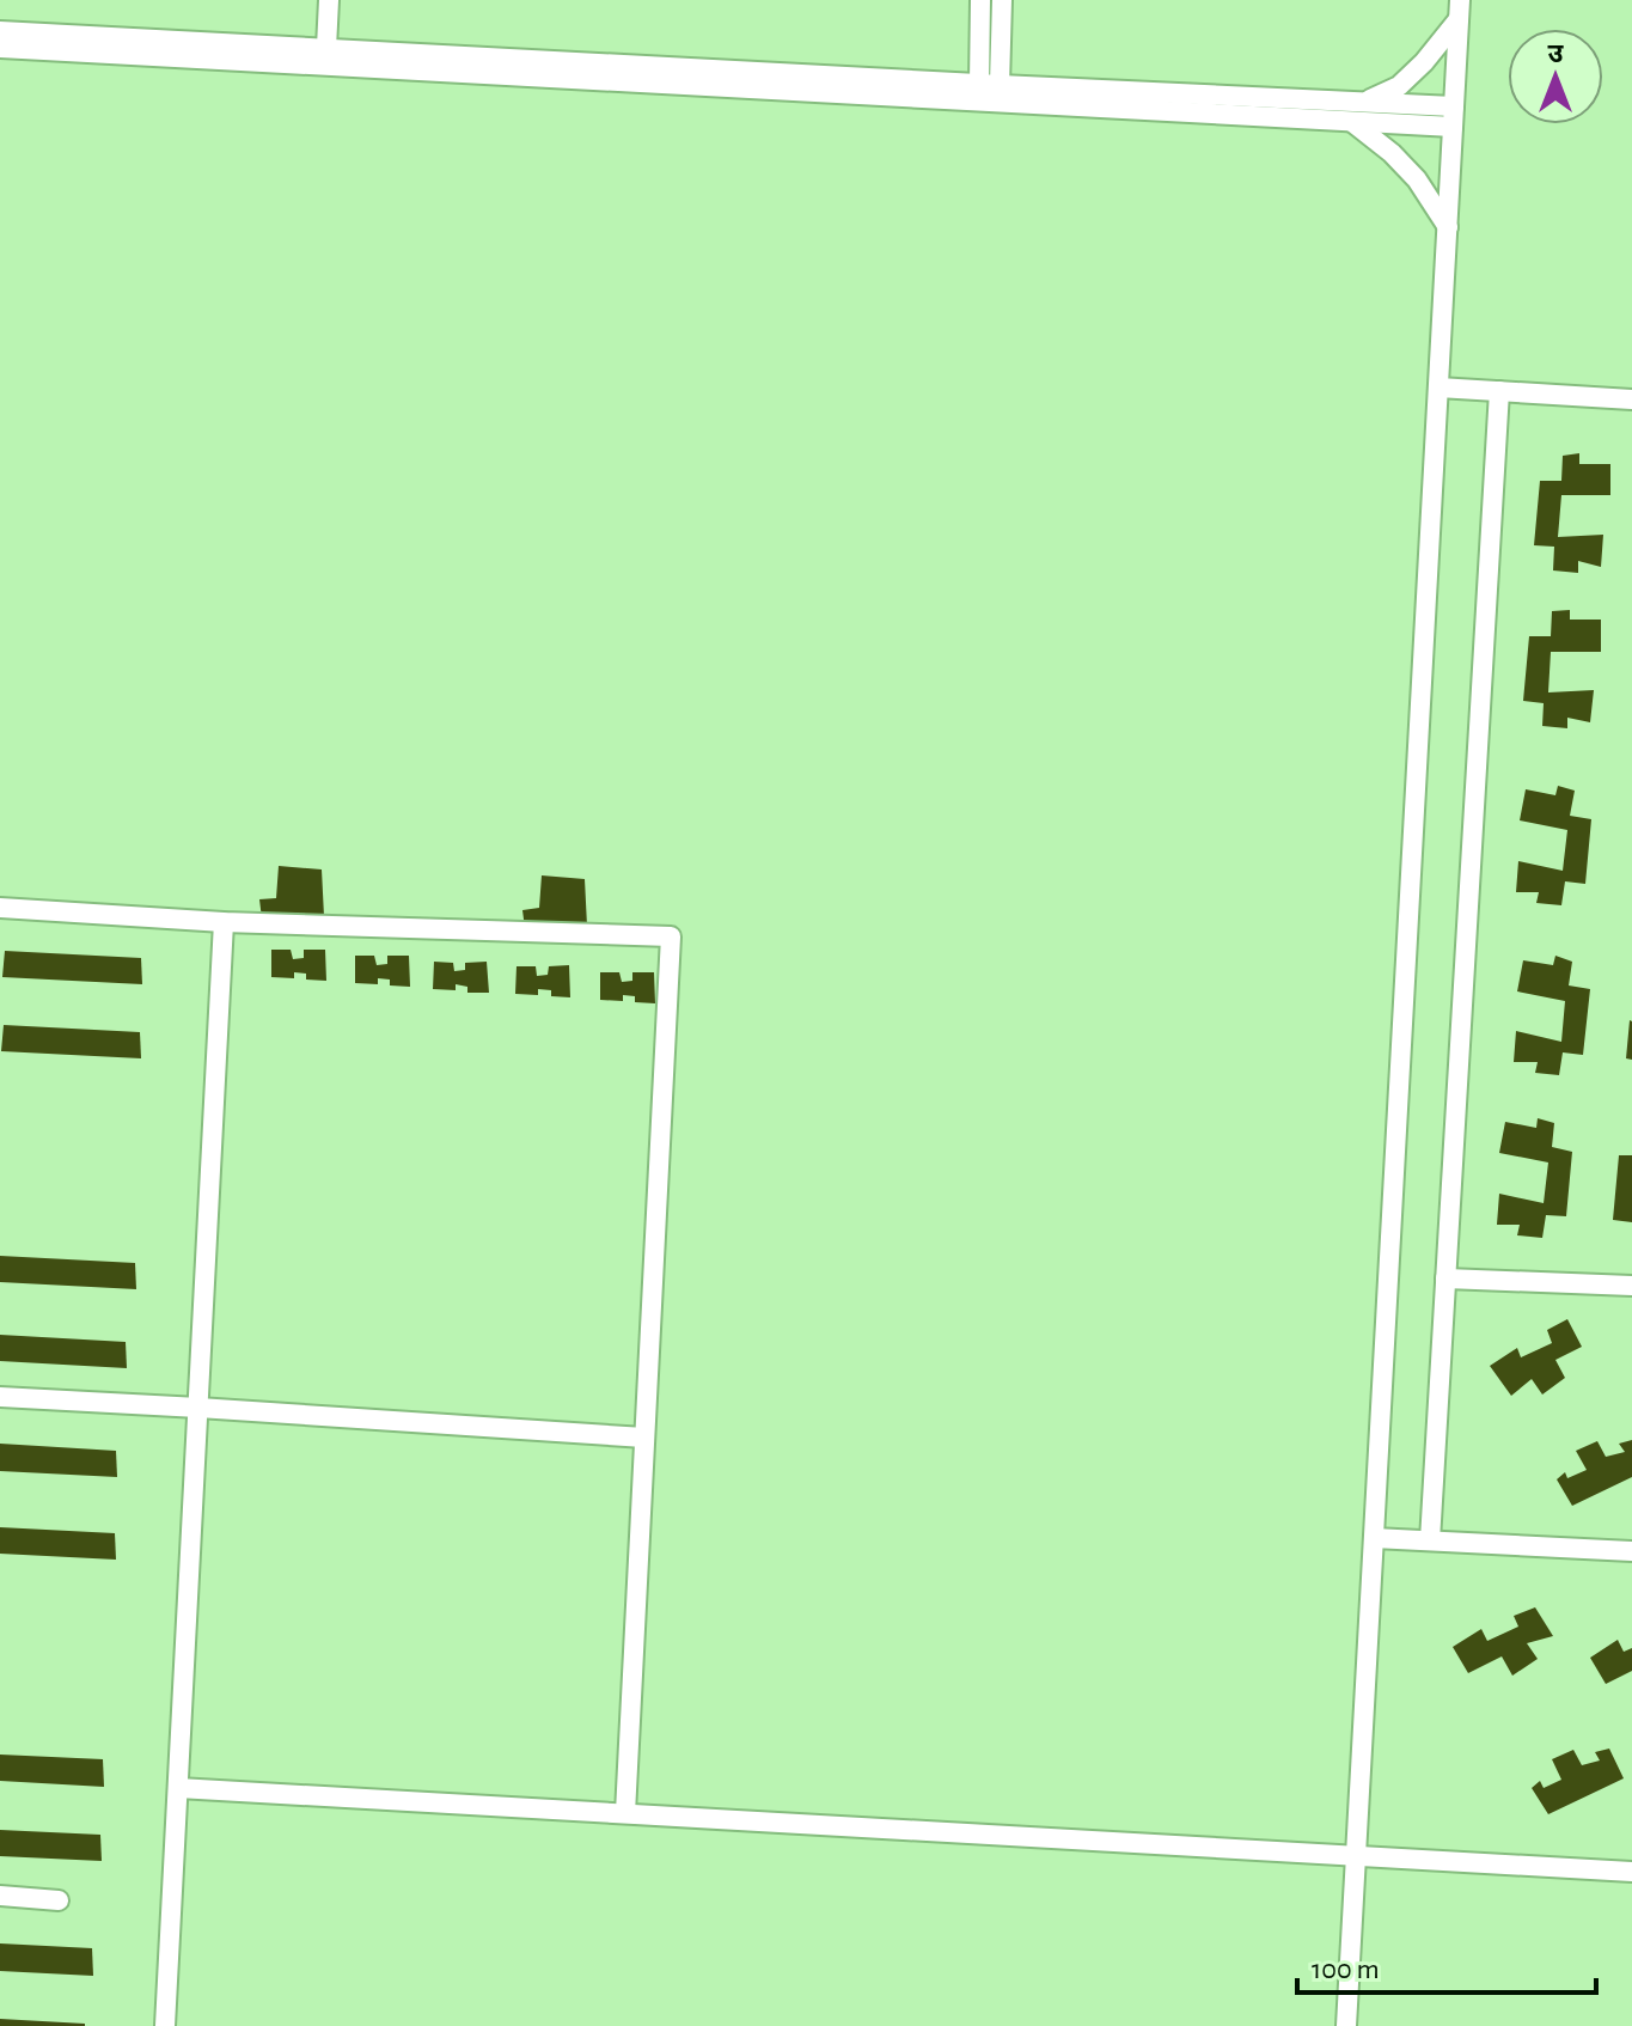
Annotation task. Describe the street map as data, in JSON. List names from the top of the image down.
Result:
{
  "scale_bar": "100 m",
  "north": "top"
}
